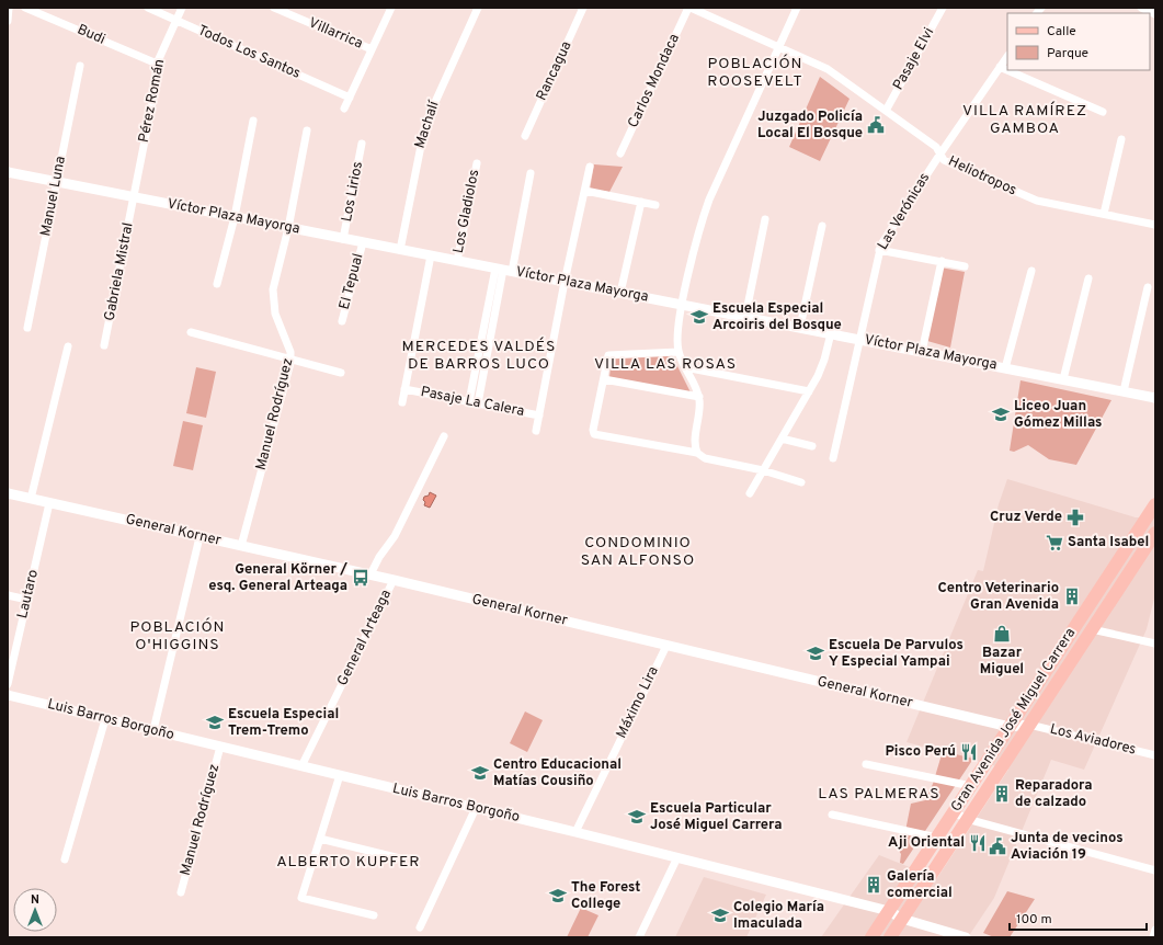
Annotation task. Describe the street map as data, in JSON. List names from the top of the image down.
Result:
{
  "streets": {
    "main road": ["Gran Avenida José Miguel Carrera"],
    "street": [
      "Villarrica",
      "Budi",
      "Todos Los Santos",
      "Pasaje Elvi",
      "Rancagua",
      "Carlos Mondaca",
      "Pérez Román",
      "Machalí",
      "Heliotropos",
      "Los Lirios",
      "Manuel Luna",
      "Los Gladiolos",
      "Las Verónicas",
      "Víctor Plaza Mayorga",
      "Gabriela Mistral",
      "El Tepual",
      "Pasaje La Calera",
      "Manuel Rodríguez",
      "General Korner",
      "Lautaro",
      "General Arteaga",
      "Máximo Lira",
      "Luis Barros Borgoño",
      "Los Aviadores"
    ]
  },
  "crossings": [
    ["Budi", "Pérez Román"],
    ["Todos Los Santos", "Pérez Román"],
    ["Pasaje Elvi", "Heliotropos"],
    ["Carlos Mondaca", "Heliotropos"],
    ["Pérez Román", "Víctor Plaza Mayorga"],
    ["Pérez Román", "Gabriela Mistral"],
    ["Machalí", "Víctor Plaza Mayorga"],
    ["Heliotropos", "Las Verónicas"],
    ["Los Lirios", "Víctor Plaza Mayorga"],
    ["Manuel Luna", "Víctor Plaza Mayorga"],
    ["Los Gladiolos", "Víctor Plaza Mayorga"],
    ["Las Verónicas", "Víctor Plaza Mayorga"],
    ["Víctor Plaza Mayorga", "Gabriela Mistral"],
    ["Víctor Plaza Mayorga", "El Tepual"],
    ["Víctor Plaza Mayorga", "Manuel Rodríguez"],
    ["Manuel Rodríguez", "General Korner"],
    ["Manuel Rodríguez", "Luis Barros Borgoño"],
    ["General Korner", "Lautaro"],
    ["General Korner", "General Arteaga"],
    ["General Korner", "Máximo Lira"],
    ["General Korner", "Gran Avenida José Miguel Carrera"],
    ["General Korner", "Los Aviadores"],
    ["General Arteaga", "Luis Barros Borgoño"],
    ["Máximo Lira", "Luis Barros Borgoño"],
    ["Luis Barros Borgoño", "Gran Avenida José Miguel Carrera"],
    ["Gran Avenida José Miguel Carrera", "Los Aviadores"]
  ],
  "districts": [
    "POBLACIÓN ROOSEVELT",
    "VILLA RAMÍREZ GAMBOA",
    "MERCEDES VALDÉS DE BARROS LUCO",
    "VILLA LAS ROSAS",
    "CONDOMINIO SAN ALFONSO",
    "POBLACIÓN O'HIGGINS",
    "LAS PALMERAS",
    "ALBERTO KUPFER"
  ],
  "places": {
    "public building": ["Juzgado Policía Local El Bosque", "Junta de vecinos Aviación 19"],
    "school or university": [
      "Escuela Especial Arcoiris del Bosque",
      "Liceo Juan Gómez Millas",
      "Escuela De Parvulos Y Especial Yampai",
      "Escuela Especial Trem-Tremo",
      "Centro Educacional Matías Cousiño",
      "Escuela Particular José Miguel Carrera",
      "The Forest College",
      "Colegio María Imaculada"
    ],
    "pharmacy": ["Cruz Verde"],
    "supermarket": ["Santa Isabel"],
    "bus stop": ["General Körner / esq. General Arteaga"],
    "building": ["Centro Veterinario Gran Avenida", "Reparadora de calzado", "Galería comercial"],
    "shop": ["Bazar Miguel"],
    "restaurant": ["Pisco Perú", "Aji Oriental"]
  },
  "legend": ["Calle", "Parque"],
  "scale_bar": "100 m",
  "north": "top"
}
